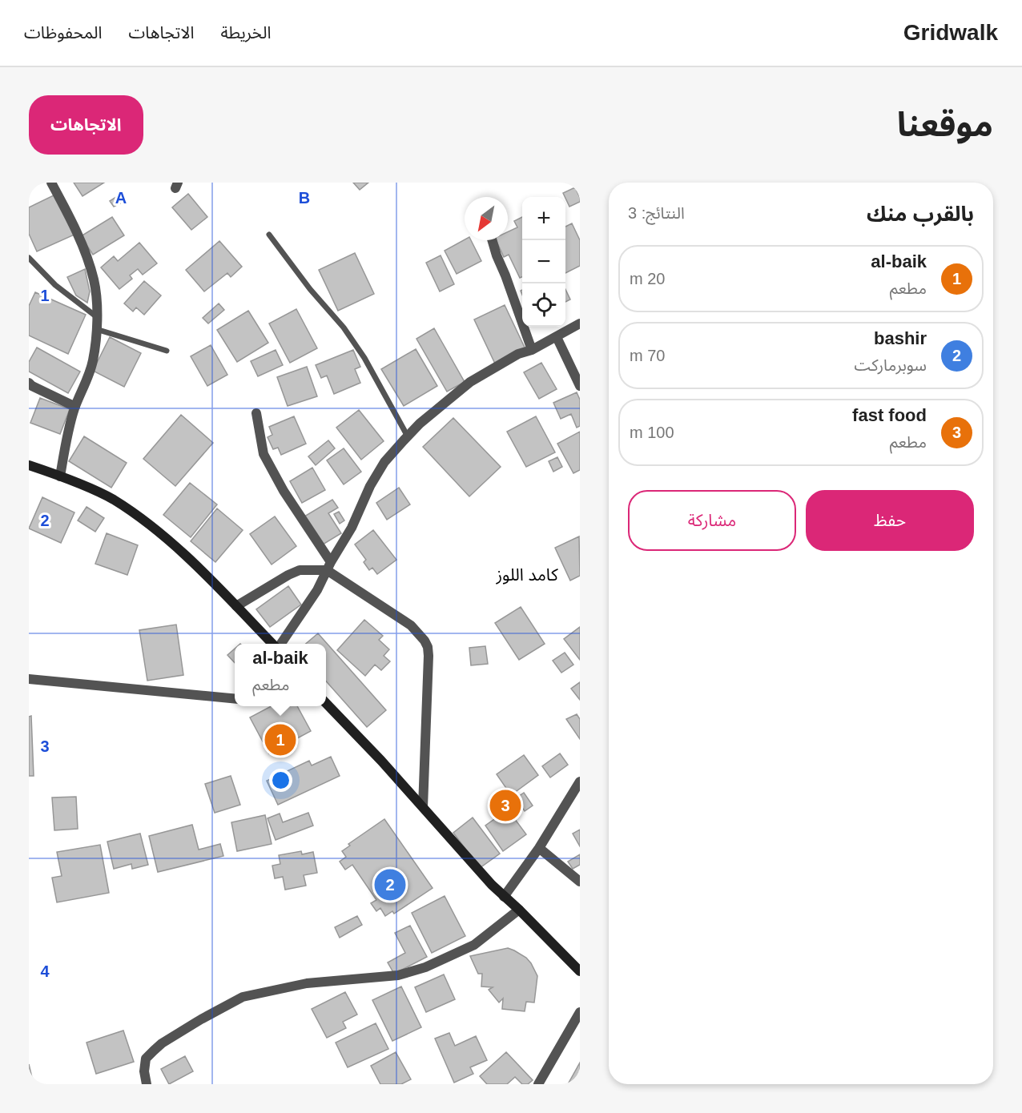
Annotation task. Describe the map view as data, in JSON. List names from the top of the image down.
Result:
{
  "districts": ["كامد اللوز"],
  "north": "bottom left",
  "page": {
    "header": "Gridwalk",
    "nav": ["الخريطة", "الاتجاهات", "المحفوظات"],
    "title": "موقعنا",
    "buttons": [
      "الاتجاهات",
      ["حفظ", "مشاركة"]
    ],
    "heading": ["بالقرب منك", "النتائج: 3"],
    "map_buttons": ["+", "−"],
    "list": [
      {
        "mark": "1",
        "name": "al-baik",
        "note": "مطعم",
        "value": "20 m"
      },
      {
        "mark": "2",
        "name": "bashir",
        "note": "سوبرماركت",
        "value": "70 m"
      },
      {
        "mark": "3",
        "name": "fast food",
        "note": "مطعم",
        "value": "100 m"
      }
    ],
    "popup": ["al-baik", "مطعم"],
    "pins": ["1", "3", "2"]
  },
  "grid": {
    "columns": ["A", "B"],
    "rows": [
      "1",
      "2",
      "3",
      "4"
    ]
  }
}
